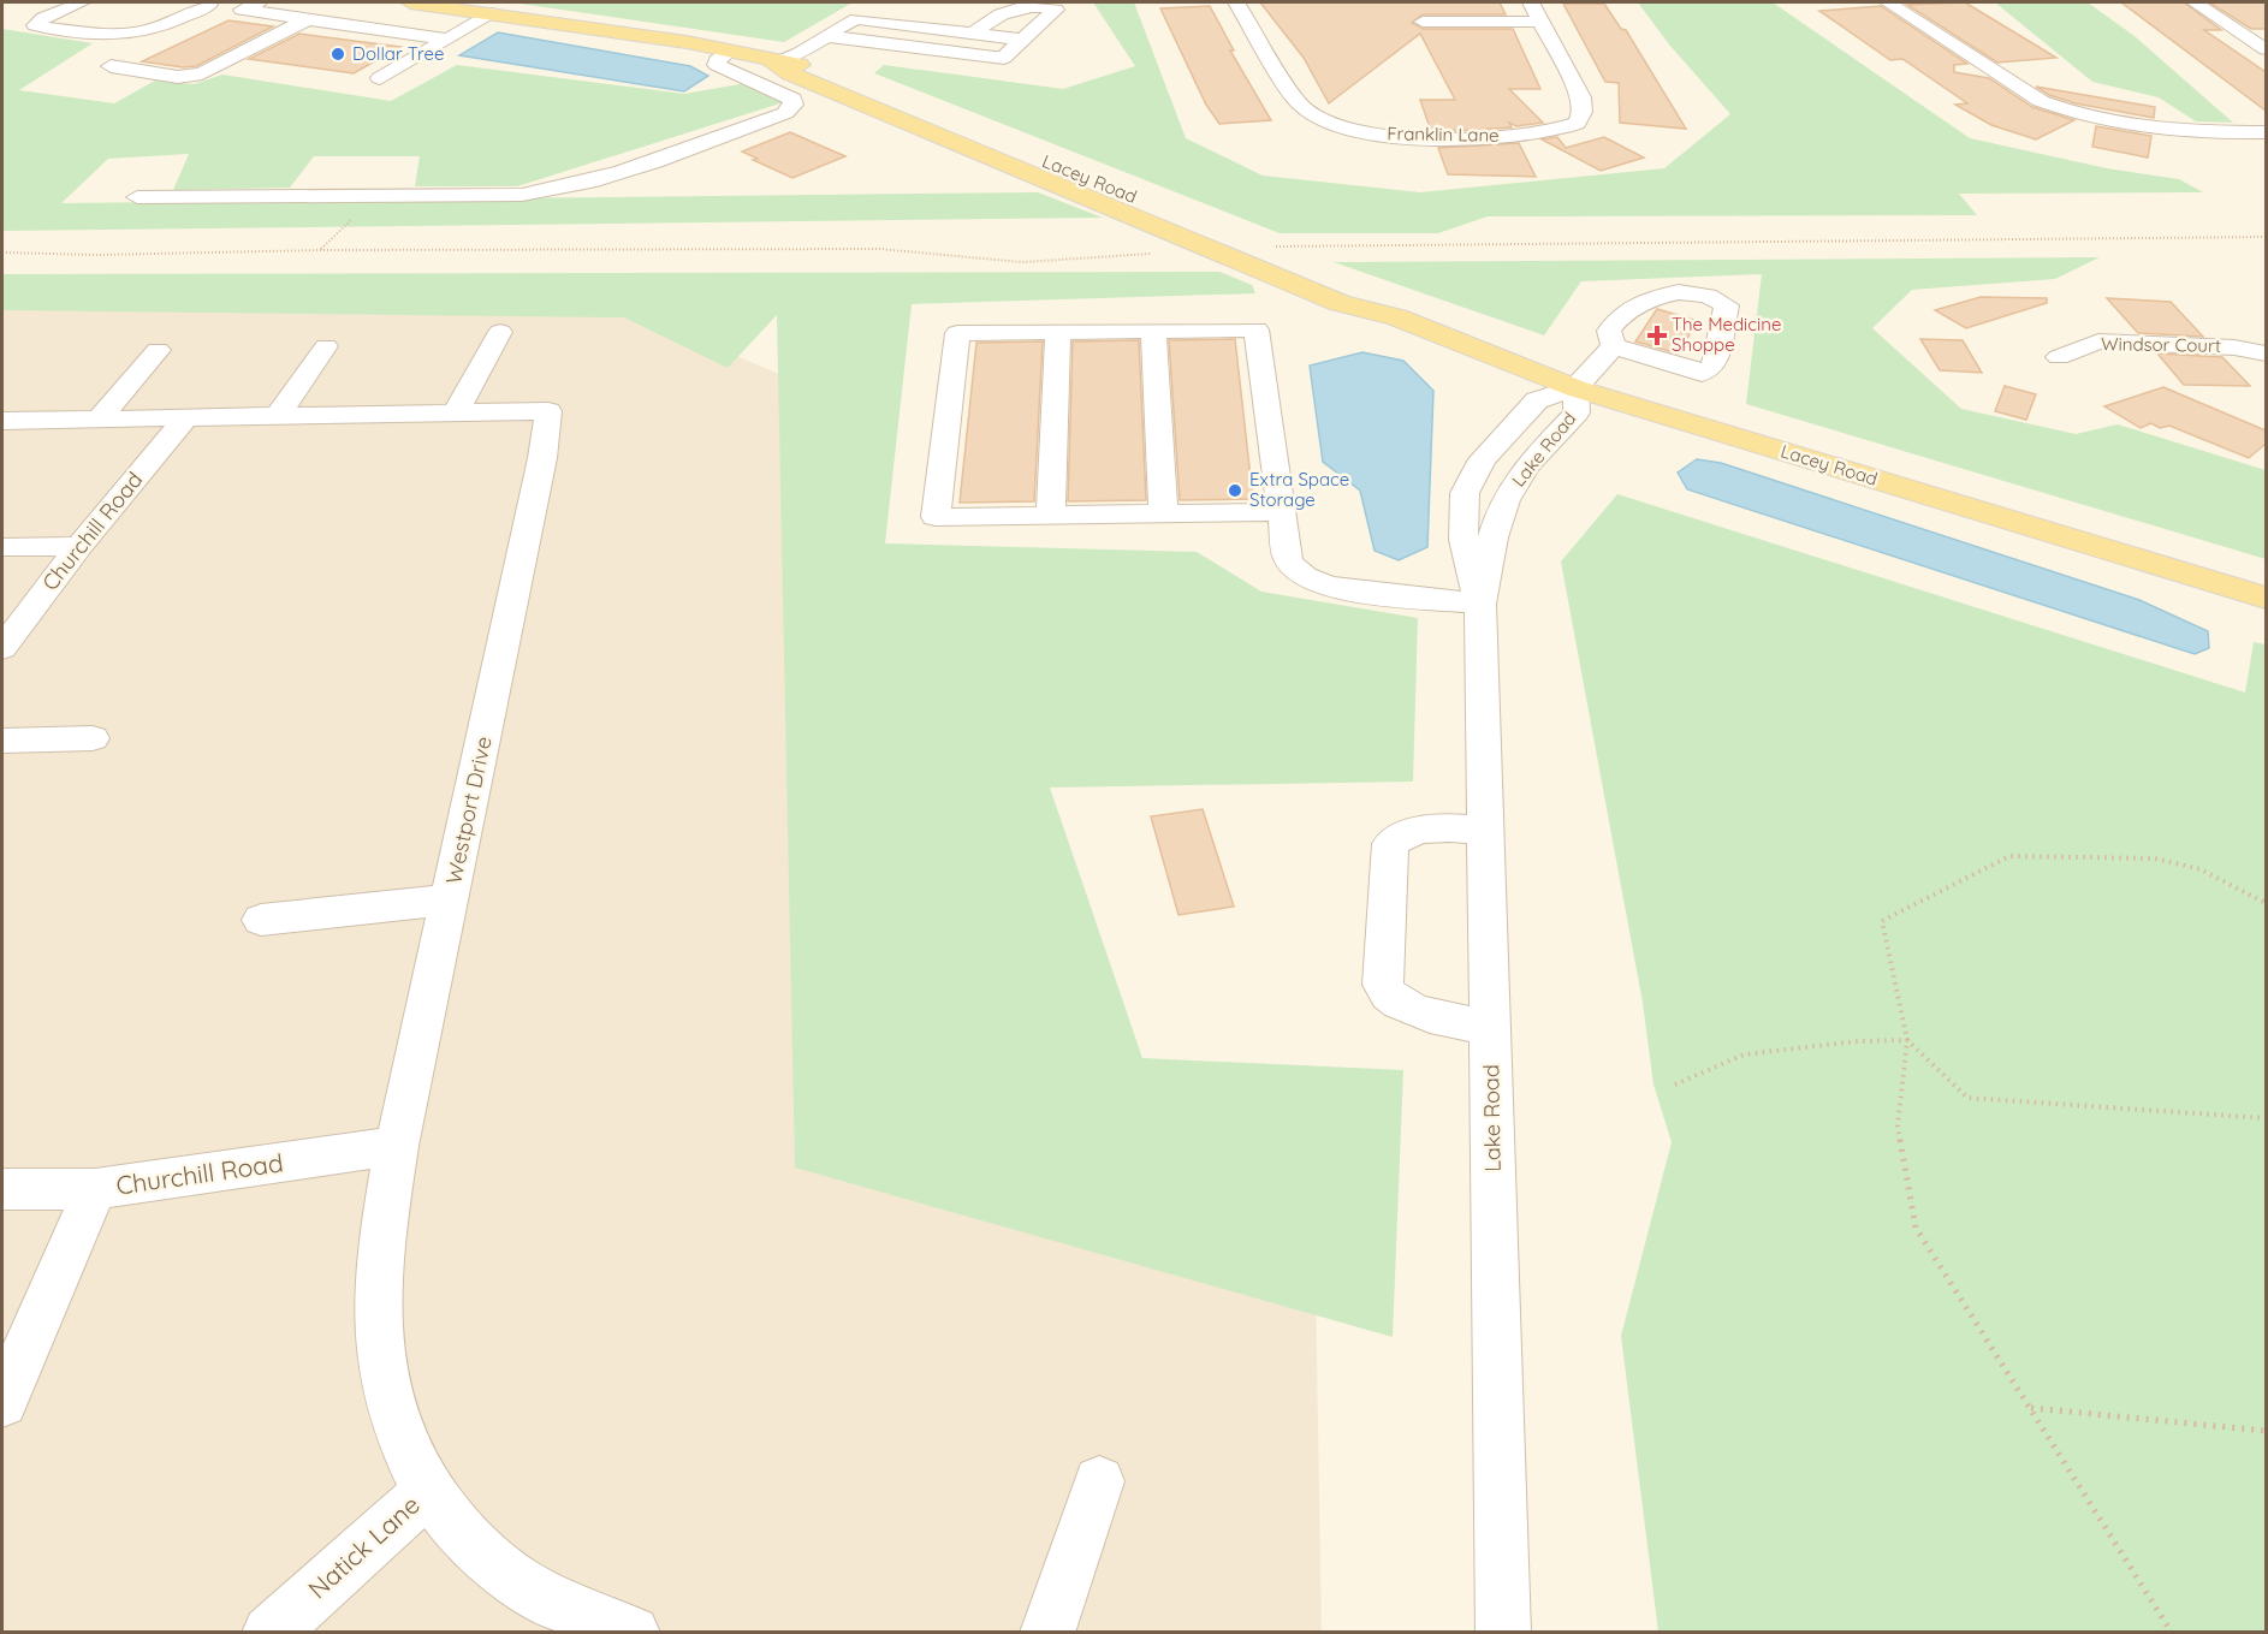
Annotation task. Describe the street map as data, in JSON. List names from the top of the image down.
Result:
{
  "streets": {
    "main road": ["Lacey Road"],
    "street": [
      "Franklin Lane",
      "Windsor Court",
      "Lake Road",
      "Churchill Road",
      "Westport Drive",
      "Natick Lane"
    ]
  },
  "crossings": [
    ["Lacey Road", "Lake Road"],
    ["Churchill Road", "Westport Drive"],
    ["Westport Drive", "Natick Lane"]
  ],
  "places": {
    "other": ["Dollar Tree", "Extra Space Storage"],
    "health": ["The Medicine Shoppe"]
  }
}
